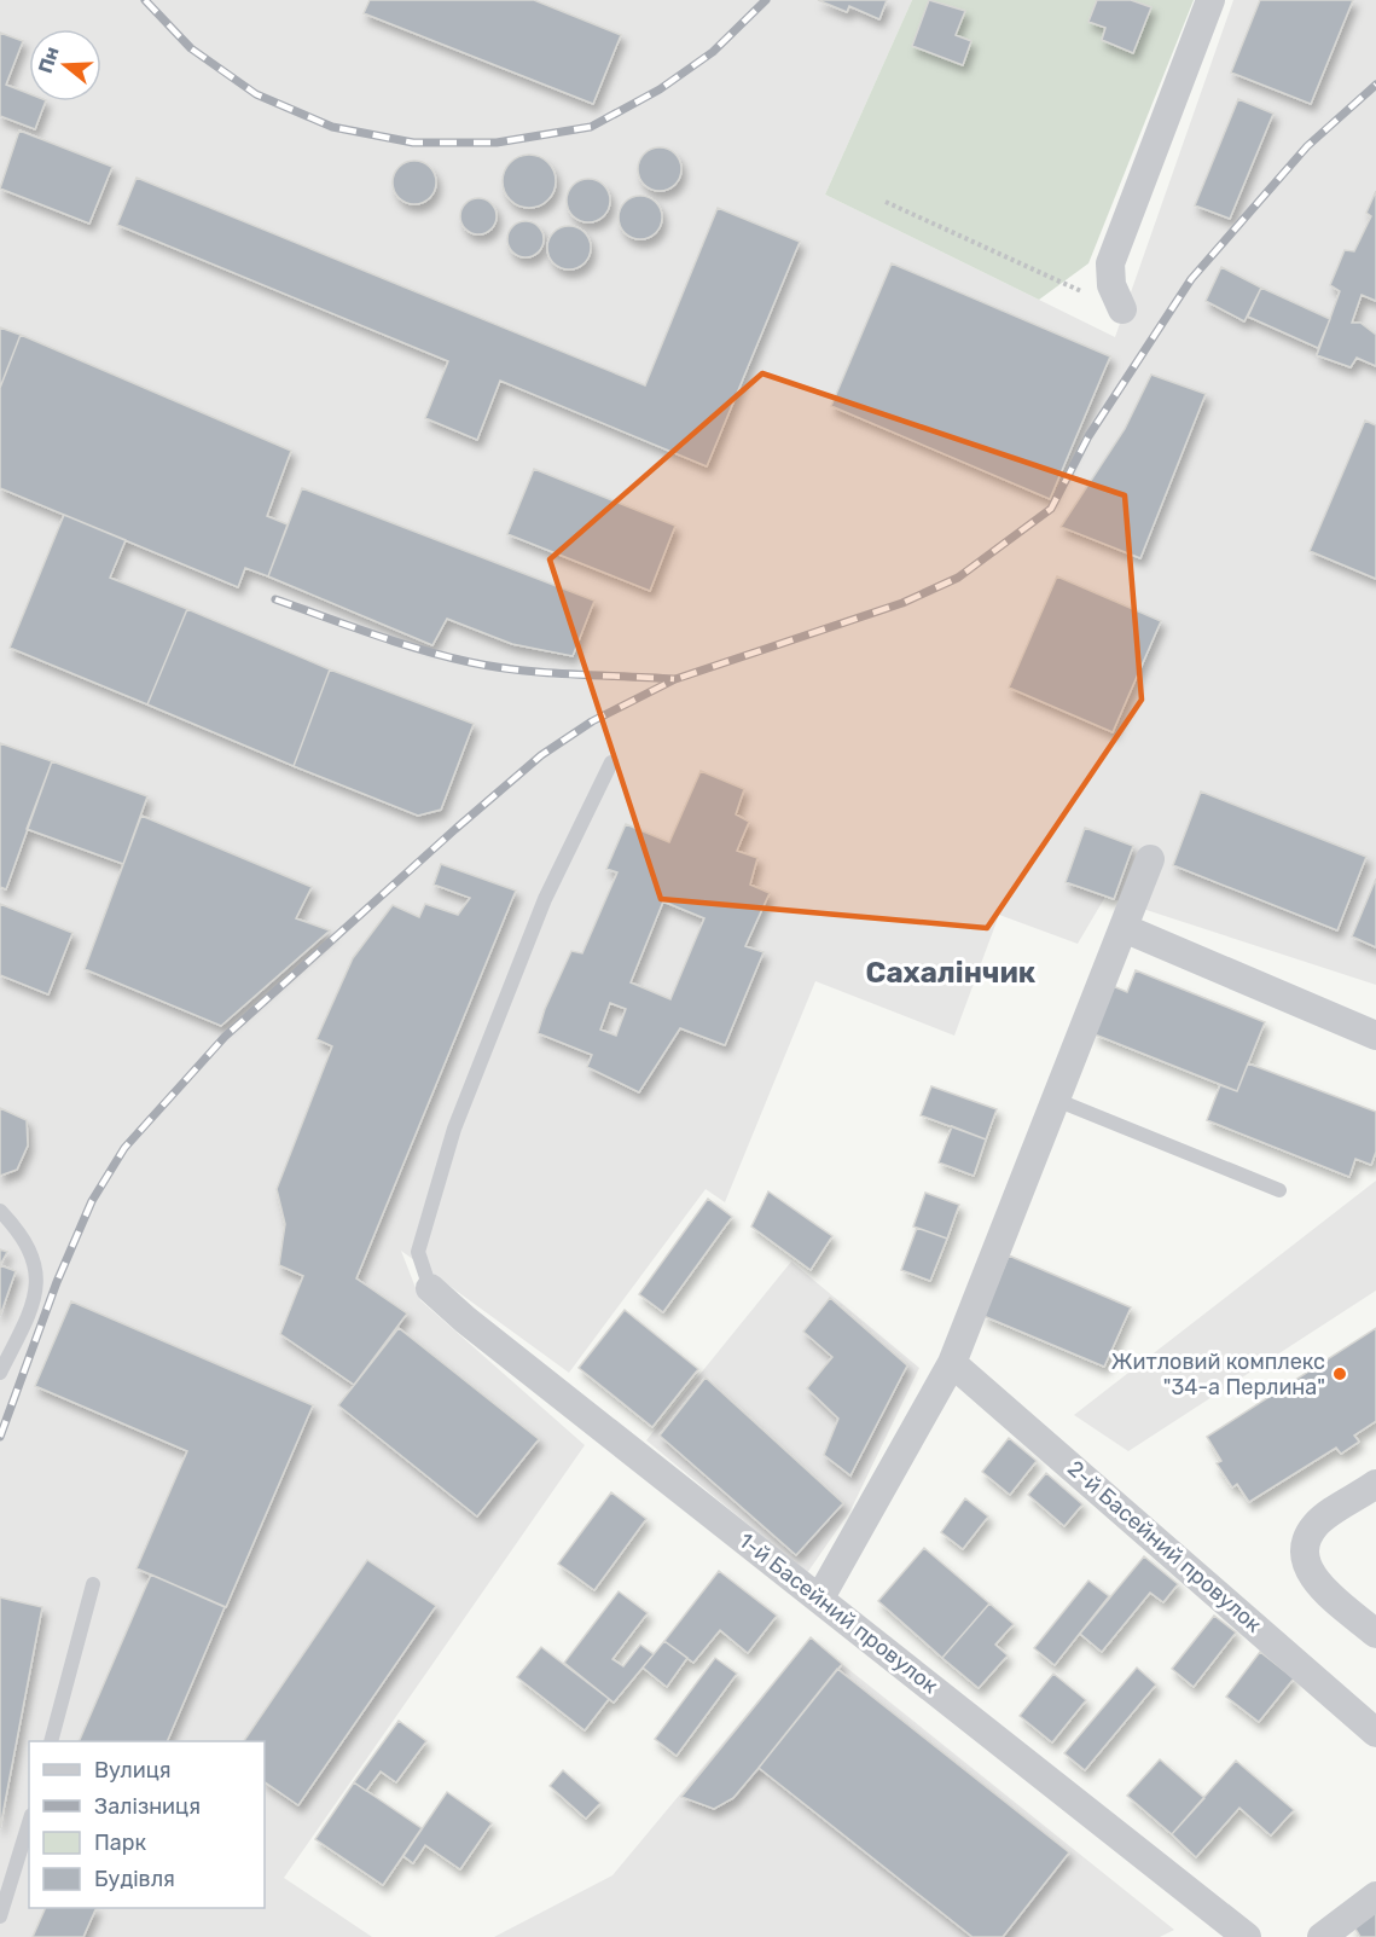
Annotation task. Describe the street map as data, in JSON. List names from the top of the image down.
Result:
{
  "streets": {
    "street": ["2-й Басейний провулок", "1-й Басейний провулок"]
  },
  "districts": ["Сахалінчик"],
  "places": ["Житловий комплекс \"34-а Перлина\""],
  "legend": [
    "Вулиця",
    "Залізниця",
    "Парк",
    "Будівля"
  ],
  "north": "left"
}
